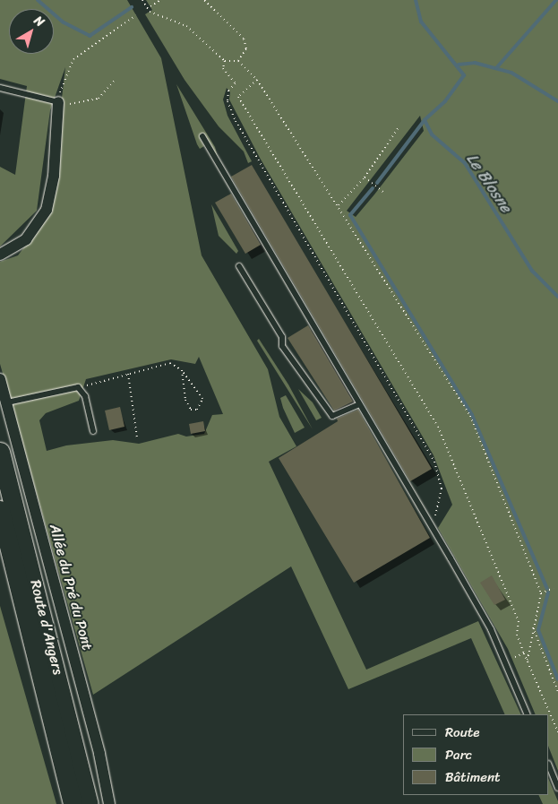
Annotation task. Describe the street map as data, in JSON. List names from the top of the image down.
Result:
{
  "streets": {
    "highway": ["Route d'Angers"],
    "street": ["Allée du Pré du Pont"]
  },
  "water": ["Le Blosne"],
  "legend": ["Route", "Parc", "Bâtiment"],
  "north": "top right"
}
